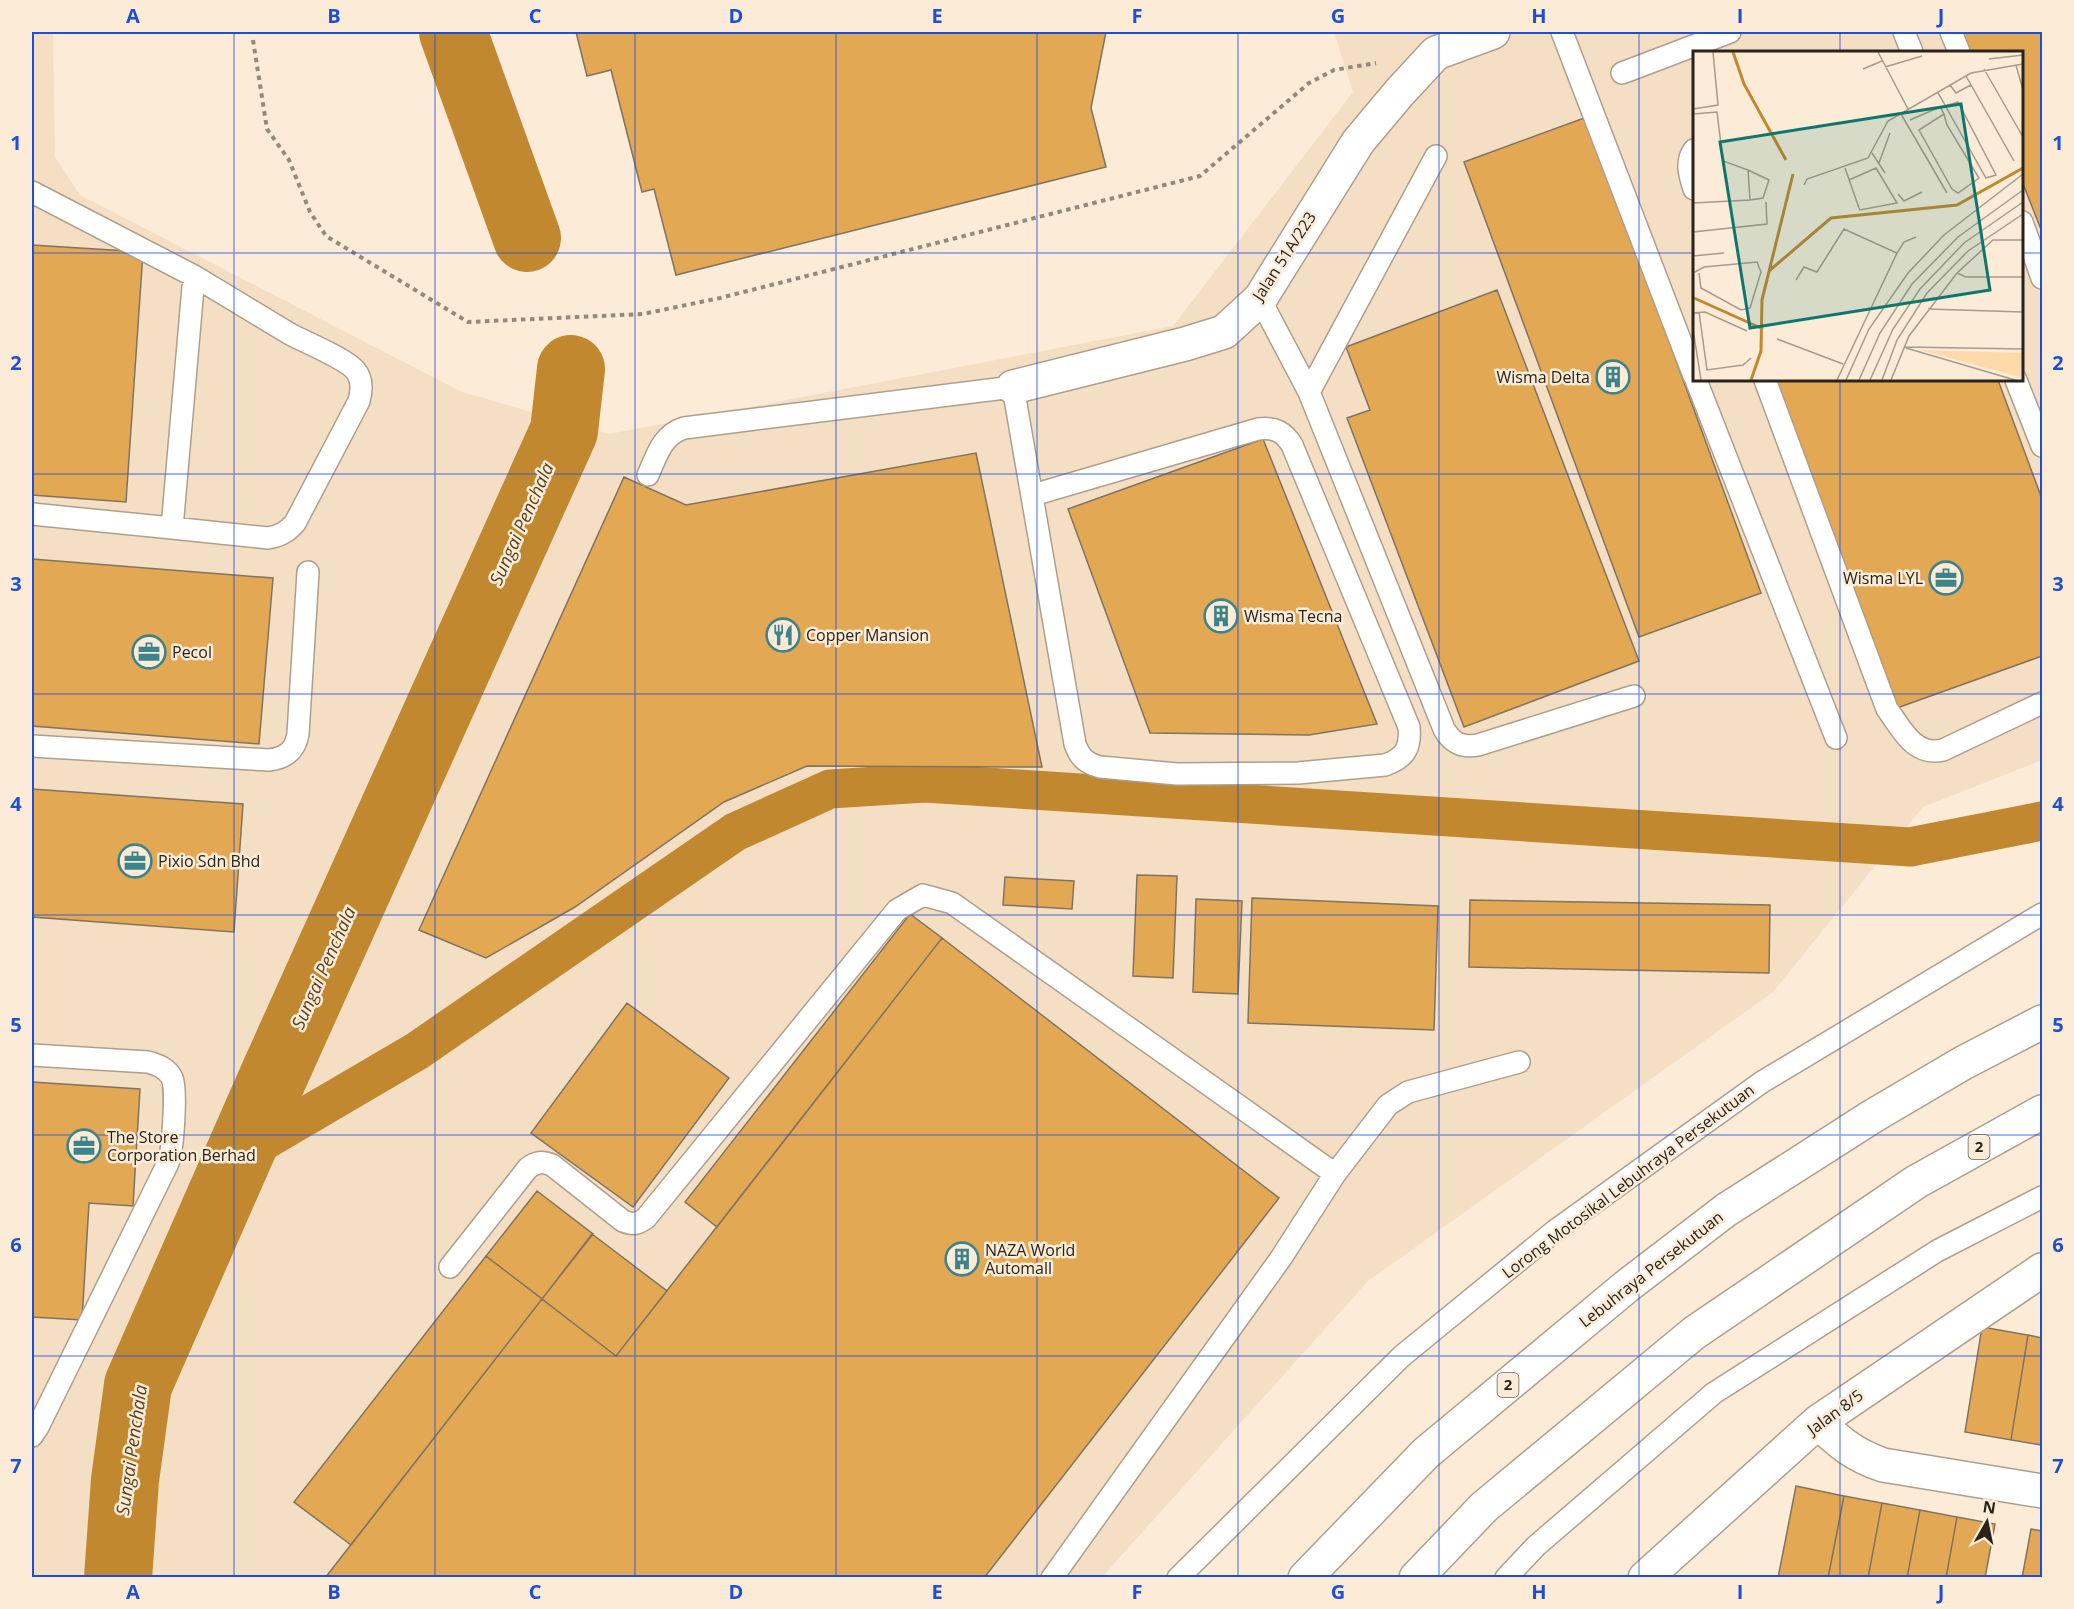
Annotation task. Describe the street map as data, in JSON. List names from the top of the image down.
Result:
{
  "streets": {
    "main road": [
      "Jalan 51A/223",
      "2",
      "Lebuhraya Persekutuan",
      "Jalan 8/5"
    ],
    "lane": ["Lorong Motosikal Lebuhraya Persekutuan"]
  },
  "water": ["Sungai Penchala"],
  "places": {
    "building": ["Wisma Delta", "Wisma Tecna", "NAZA World Automall"],
    "office": [
      "Wisma LYL",
      "Pecol",
      "Pixio Sdn Bhd",
      "The Store Corporation Berhad"
    ],
    "restaurant": ["Copper Mansion"]
  },
  "north": "top",
  "grid": {
    "columns": [
      "A",
      "B",
      "C",
      "D",
      "E",
      "F",
      "G",
      "H",
      "I",
      "J"
    ],
    "rows": [
      "1",
      "2",
      "3",
      "4",
      "5",
      "6",
      "7"
    ]
  }
}
